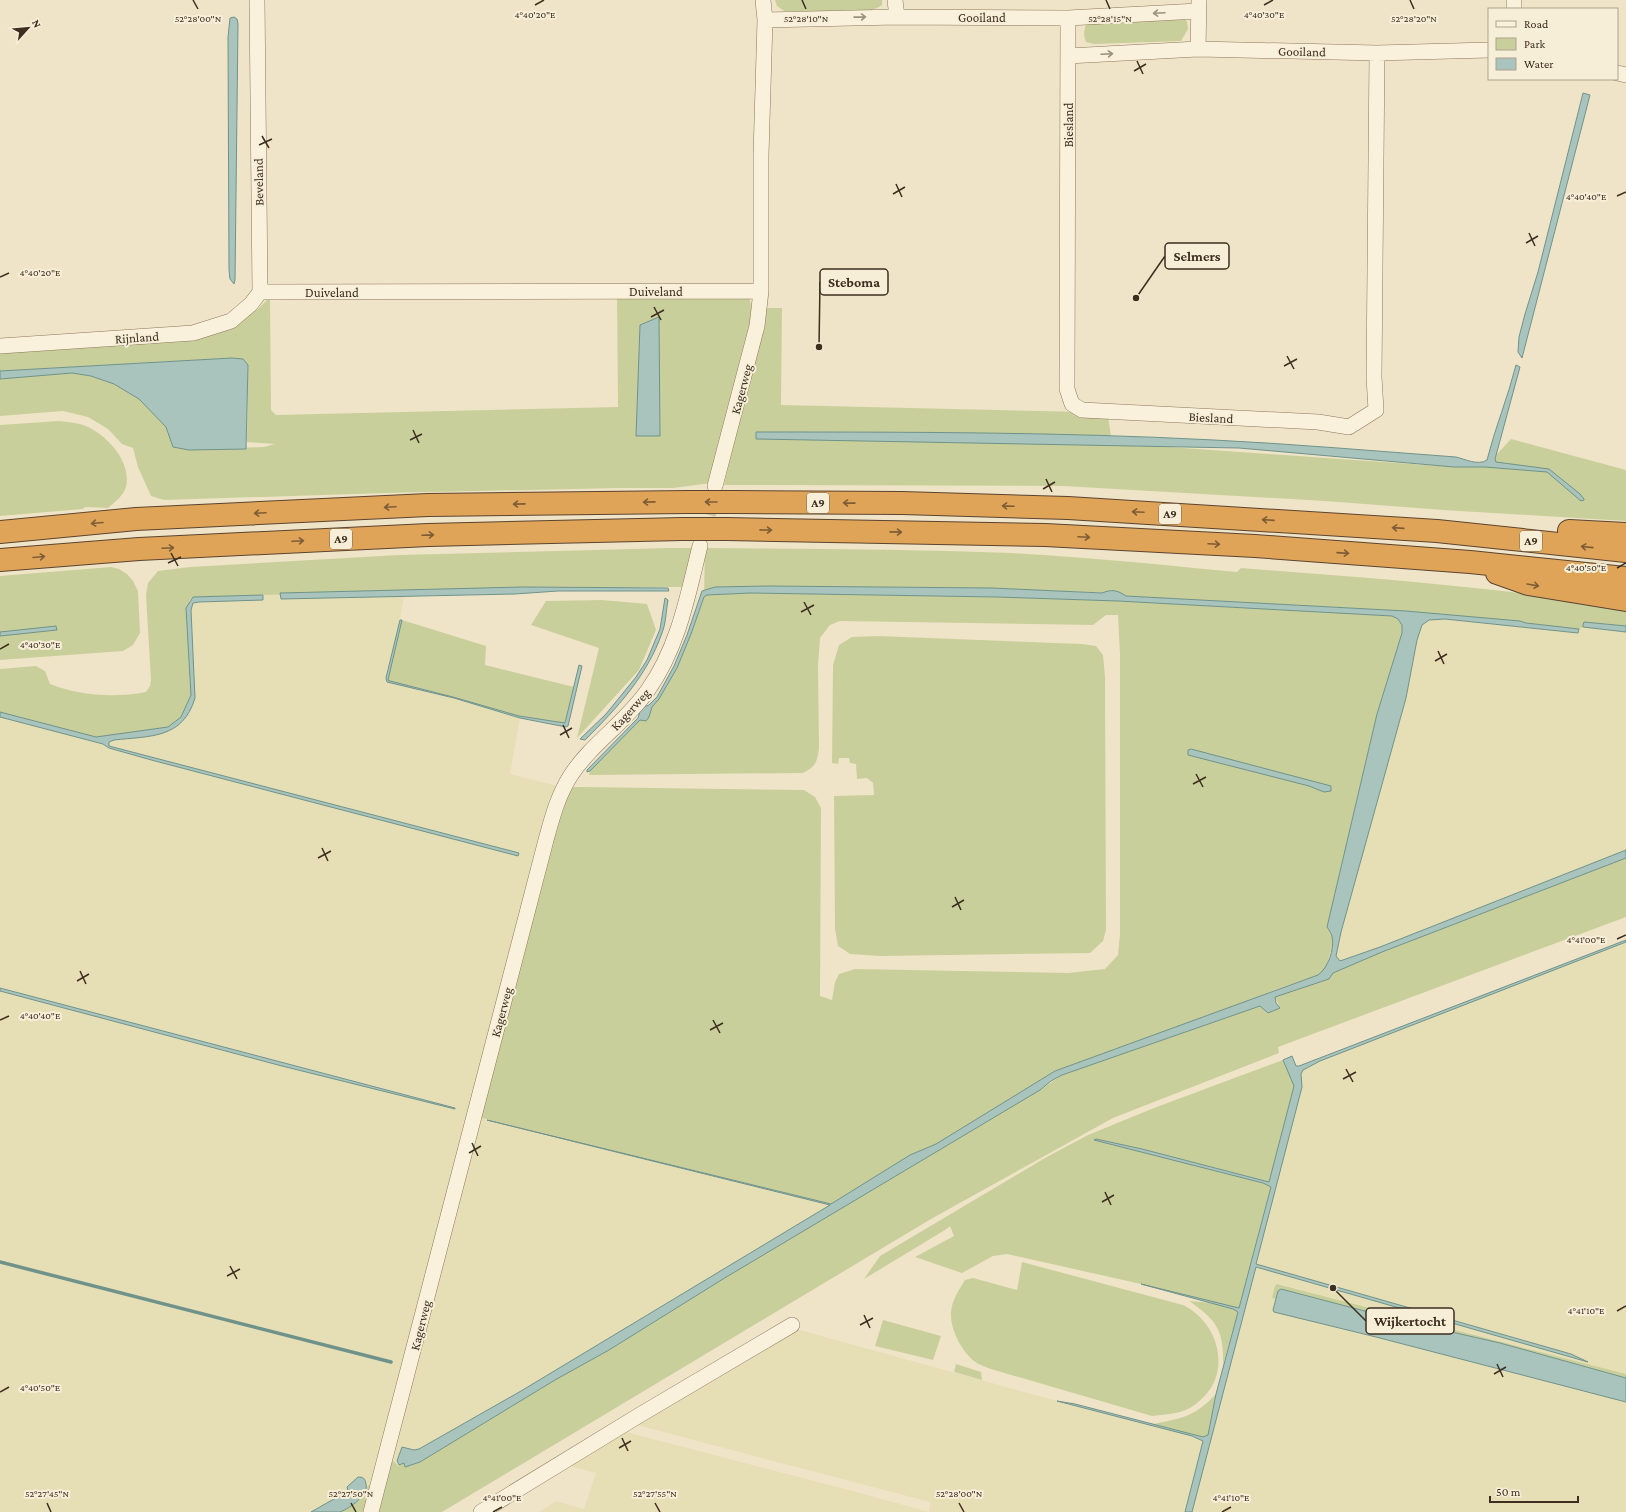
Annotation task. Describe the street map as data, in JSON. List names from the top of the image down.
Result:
{
  "streets": {
    "highway": ["A9"],
    "street": [
      "Gooiland",
      "Biesland",
      "Beveland",
      "Duiveland",
      "Rijnland",
      "Kagerweg"
    ]
  },
  "crossings": [
    ["Gooiland", "Biesland"],
    ["Beveland", "Duiveland"],
    ["Beveland", "Rijnland"],
    ["Duiveland", "Rijnland"],
    ["Duiveland", "Kagerweg"]
  ],
  "places": ["Selmers", "Steboma", "Wijkertocht"],
  "legend": ["Road", "Park", "Water"],
  "scale_bar": "50 m",
  "north": "top right",
  "coordinates": [
    "4°40'20\"E",
    "4°40'30\"E",
    "52°28'00\"N",
    "52°28'10\"N",
    "52°28'15\"N",
    "52°28'20\"N",
    "4°40'40\"E",
    "4°40'50\"E",
    "4°41'00\"E",
    "4°41'10\"E",
    "52°27'45\"N",
    "52°27'50\"N",
    "52°27'55\"N"
  ]
}
